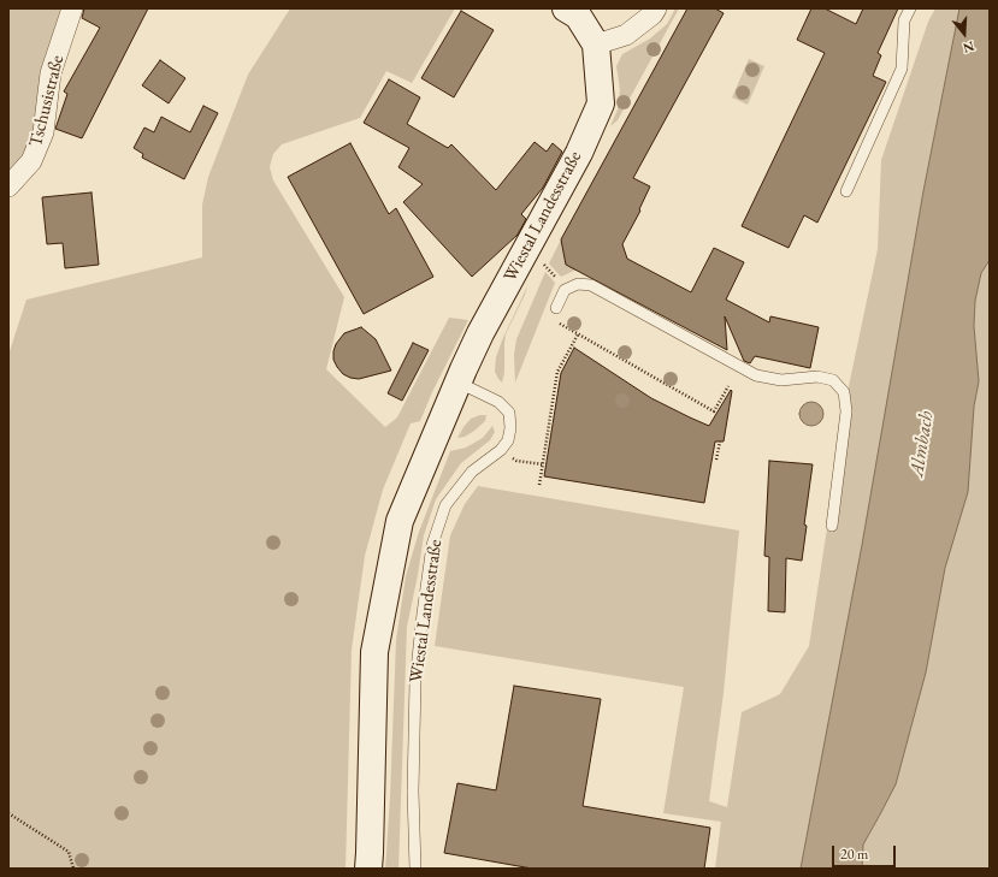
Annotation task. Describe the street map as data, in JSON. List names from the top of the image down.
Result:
{
  "streets": {
    "main road": ["Wiestal Landesstraße"],
    "street": ["Tschusistraße"]
  },
  "water": ["Almbach"],
  "scale_bar": "20 m",
  "north": "bottom"
}
